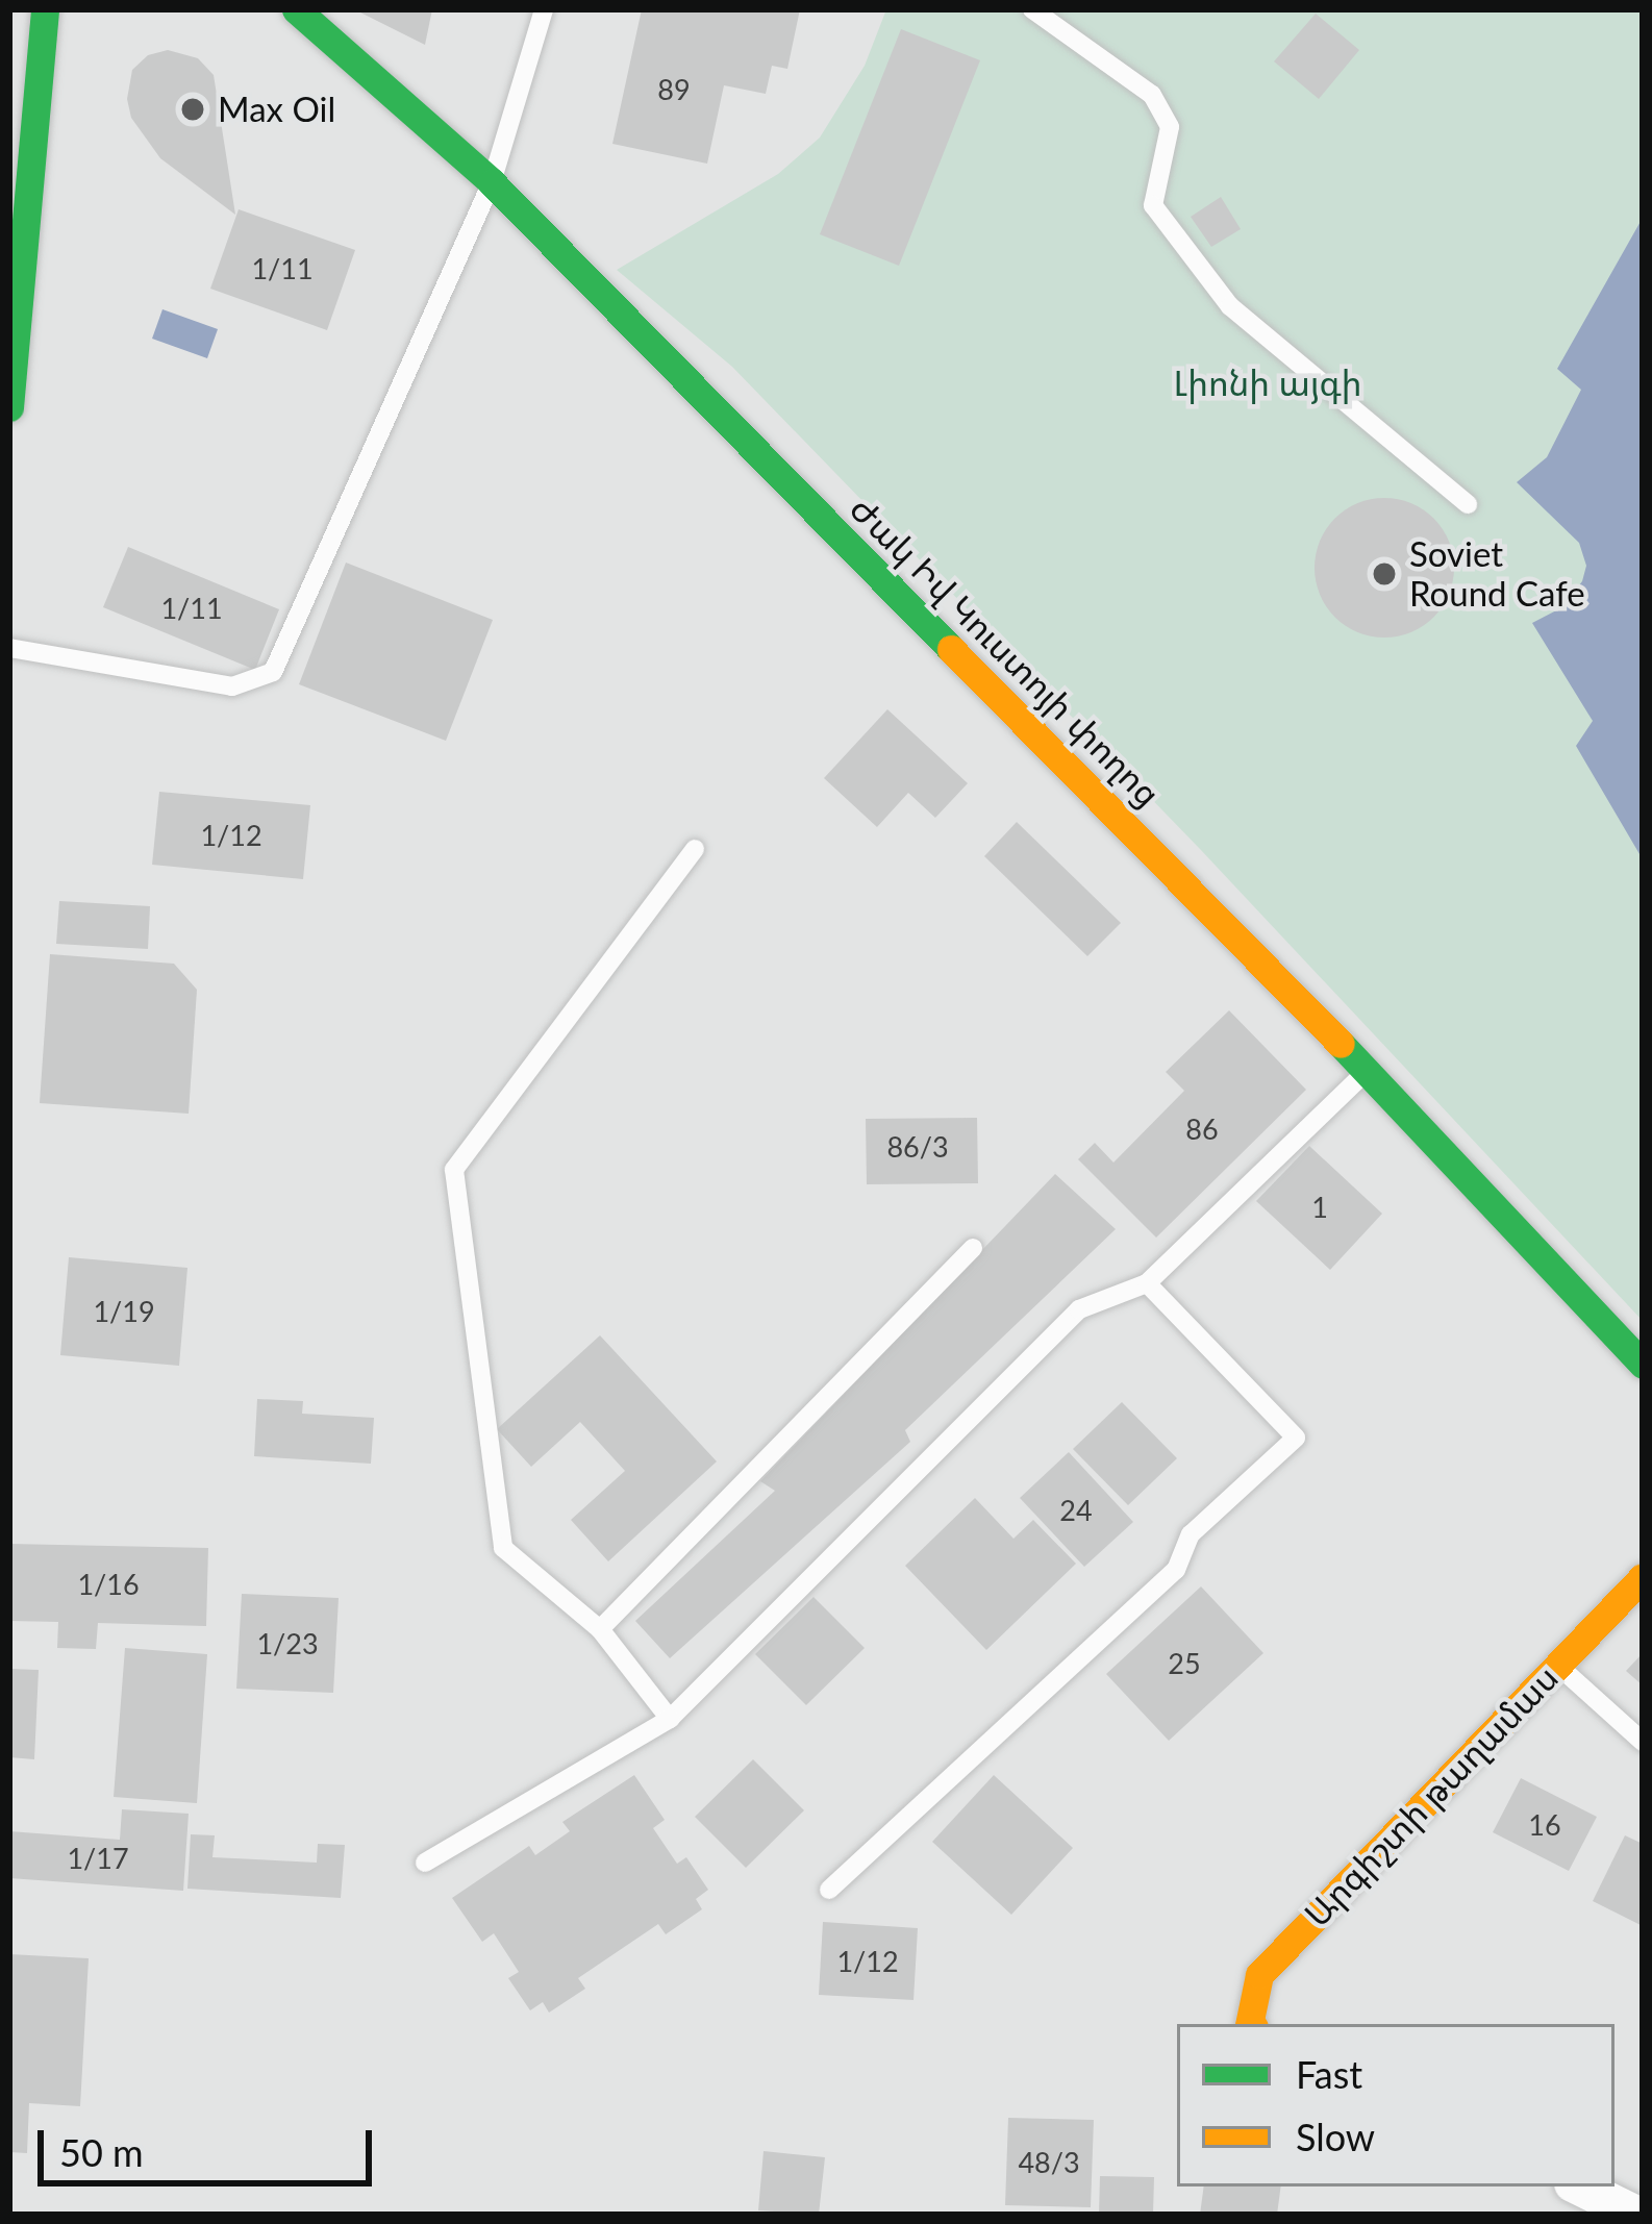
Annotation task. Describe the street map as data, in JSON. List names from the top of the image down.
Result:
{
  "streets": {
    "main road": ["Ժակ Իվ Կուստոյի փողոց", "Արգիշտի թաղամաս"]
  },
  "parks": ["Լիոնի այգի"],
  "places": ["Max Oil", "Soviet Round Cafe"],
  "house_numbers": [
    "89",
    "1/11",
    "1/11",
    "1/12",
    "86",
    "86/3",
    "1",
    "1/19",
    "24",
    "1/16",
    "1/23",
    "25",
    "16",
    "1/17",
    "1/12",
    "48/3"
  ],
  "legend": ["Fast", "Slow"],
  "scale_bar": "50 m"
}
